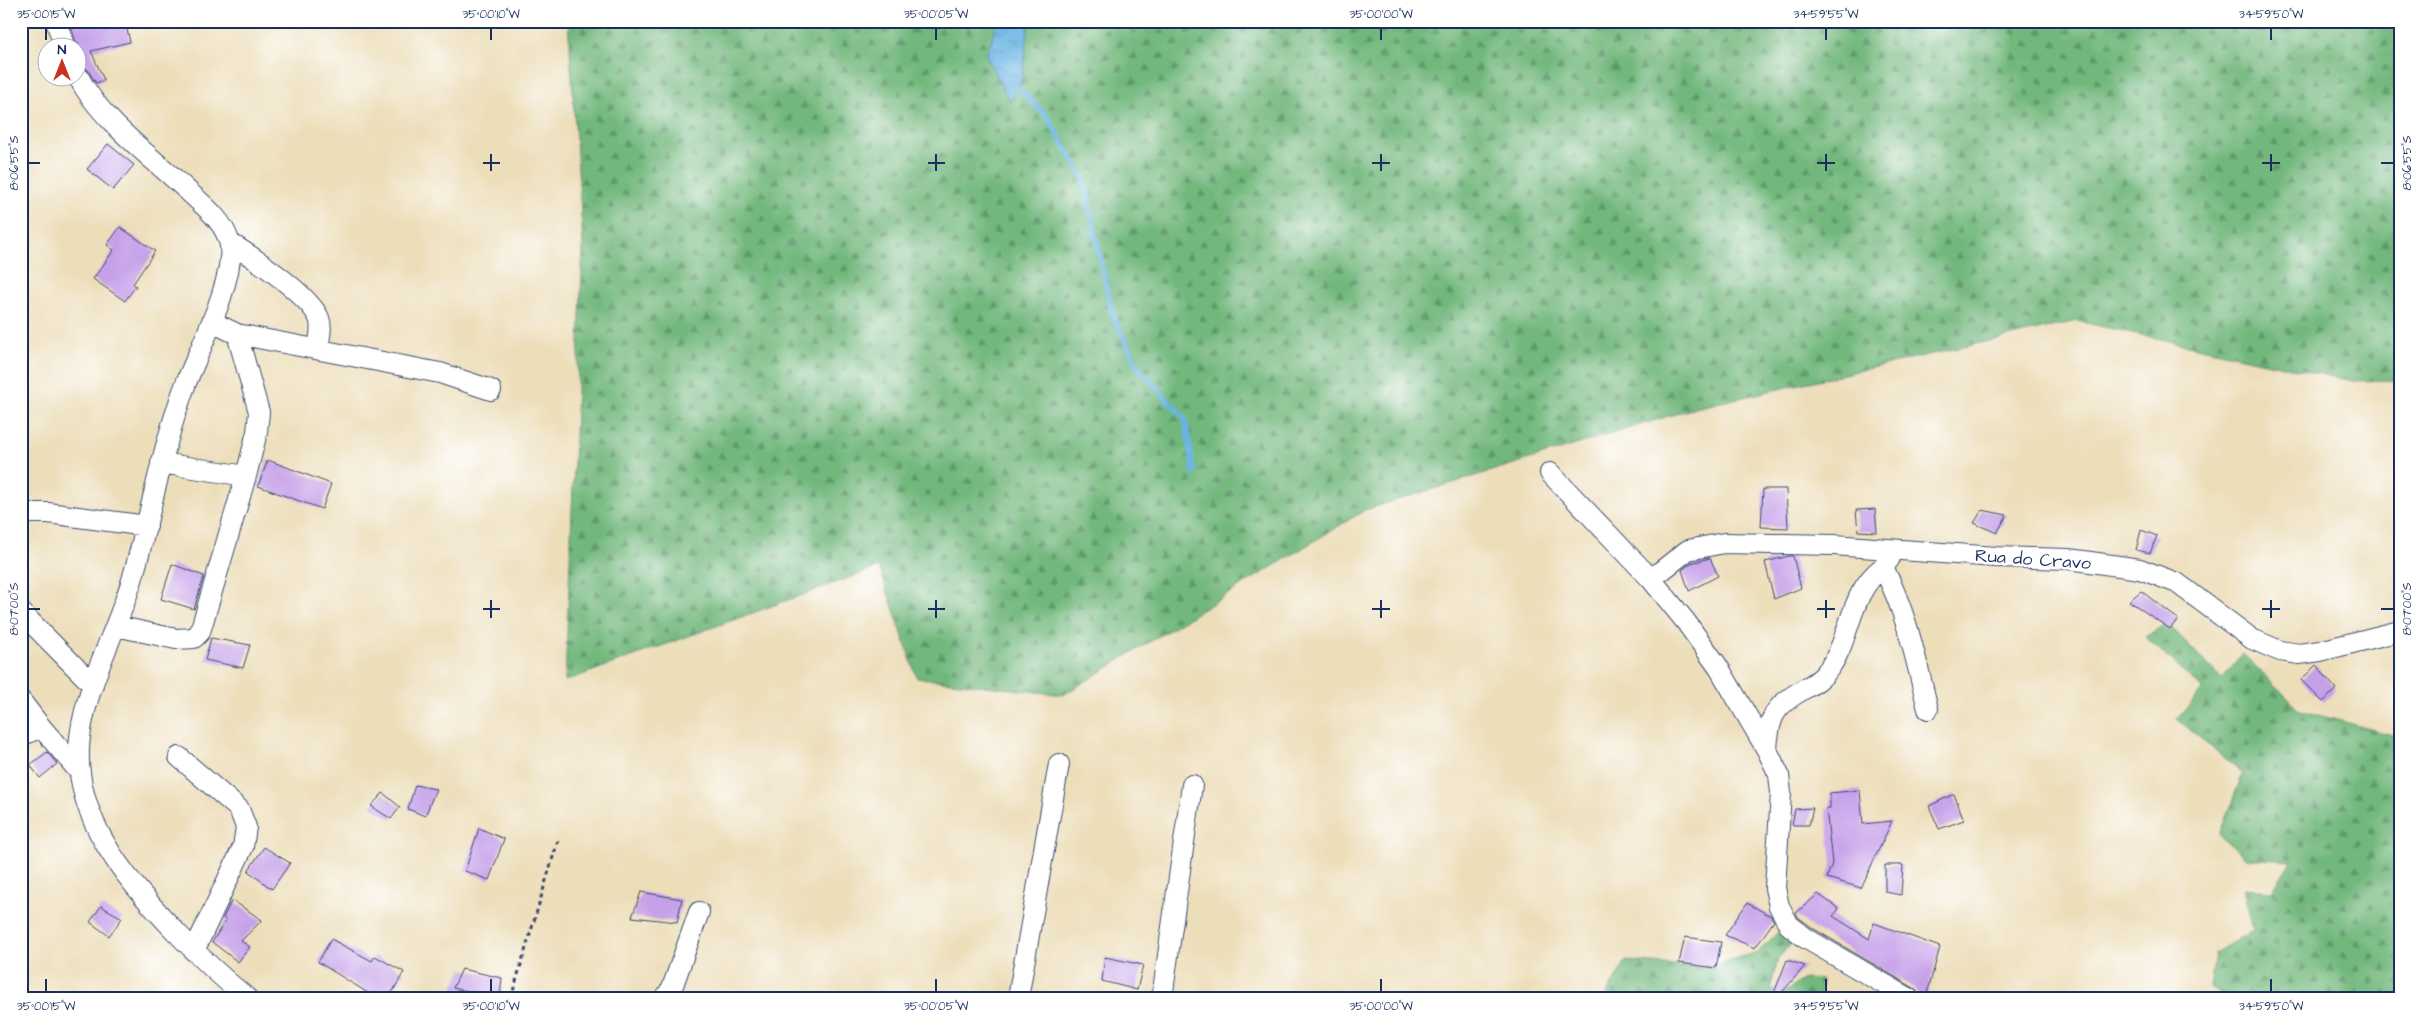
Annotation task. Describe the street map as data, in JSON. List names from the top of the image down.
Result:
{
  "streets": {
    "street": ["Rua do Cravo"]
  },
  "north": "top",
  "coordinates": [
    "35°00'15\"W",
    "35°00'10\"W",
    "35°00'05\"W",
    "35°00'00\"W",
    "34°59'55\"W",
    "34°59'50\"W",
    "8°06'55\"S",
    "8°07'00\"S"
  ]
}
